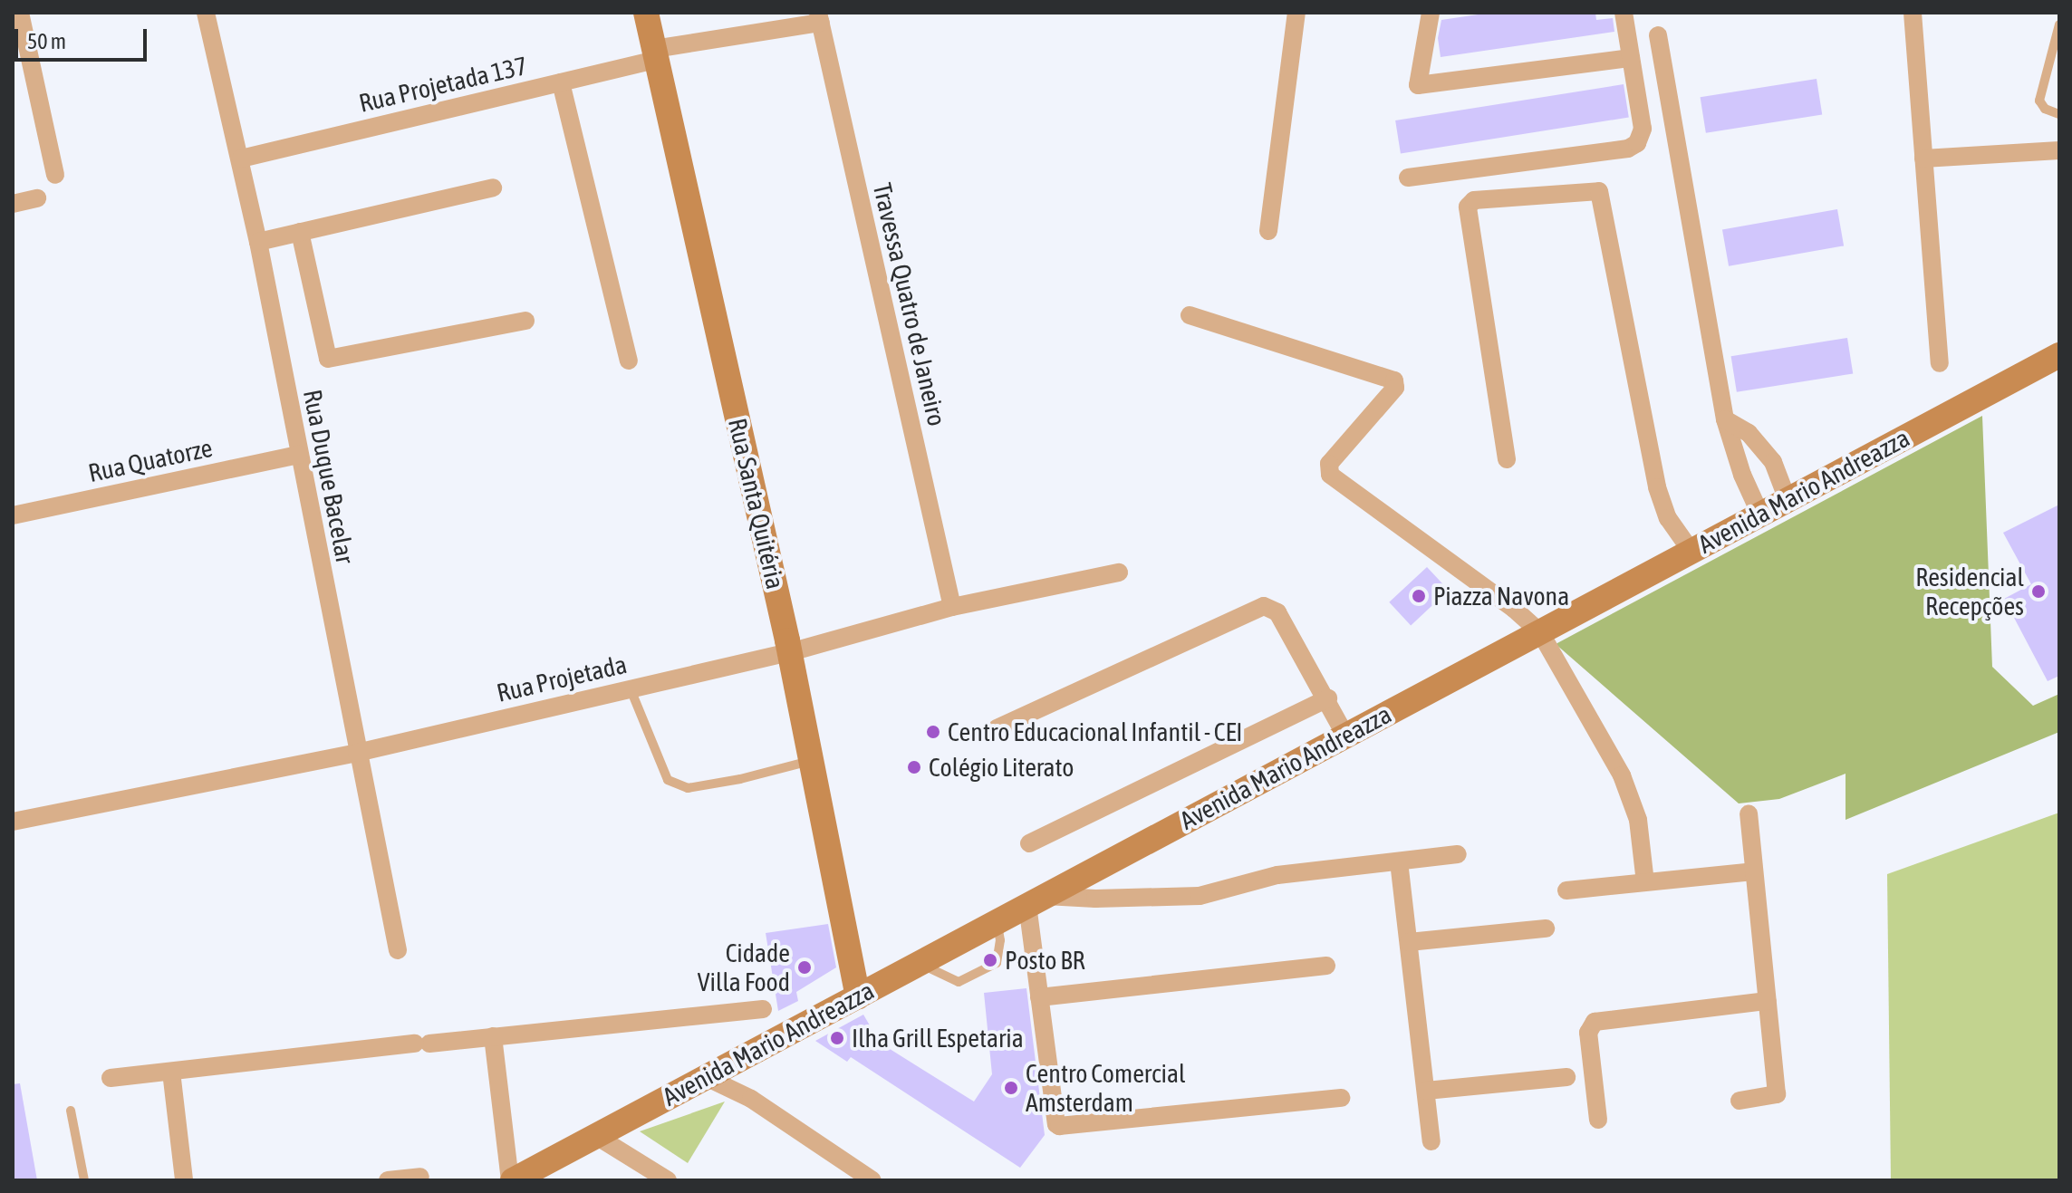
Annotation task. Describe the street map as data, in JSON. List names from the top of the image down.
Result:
{
  "streets": {
    "main road": ["Avenida Mario Andreazza", "Rua Santa Quitéria"],
    "street": [
      "Rua Projetada 137",
      "Travessa Quatro de Janeiro",
      "Rua Quatorze",
      "Rua Duque Bacelar",
      "Rua Projetada"
    ]
  },
  "crossings": [
    ["Rua Projetada 137", "Travessa Quatro de Janeiro"],
    ["Rua Projetada 137", "Rua Duque Bacelar"],
    ["Rua Projetada 137", "Rua Santa Quitéria"],
    ["Travessa Quatro de Janeiro", "Rua Projetada"],
    ["Rua Quatorze", "Rua Duque Bacelar"],
    ["Rua Duque Bacelar", "Rua Projetada"],
    ["Avenida Mario Andreazza", "Rua Santa Quitéria"],
    ["Rua Santa Quitéria", "Rua Projetada"]
  ],
  "places": [
    "Residencial Recepções",
    "Piazza Navona",
    "Centro Educacional Infantil - CEI",
    "Colégio Literato",
    "Posto BR",
    "Cidade Villa Food",
    "Ilha Grill Espetaria",
    "Centro Comercial Amsterdam"
  ],
  "scale_bar": "50 m"
}
